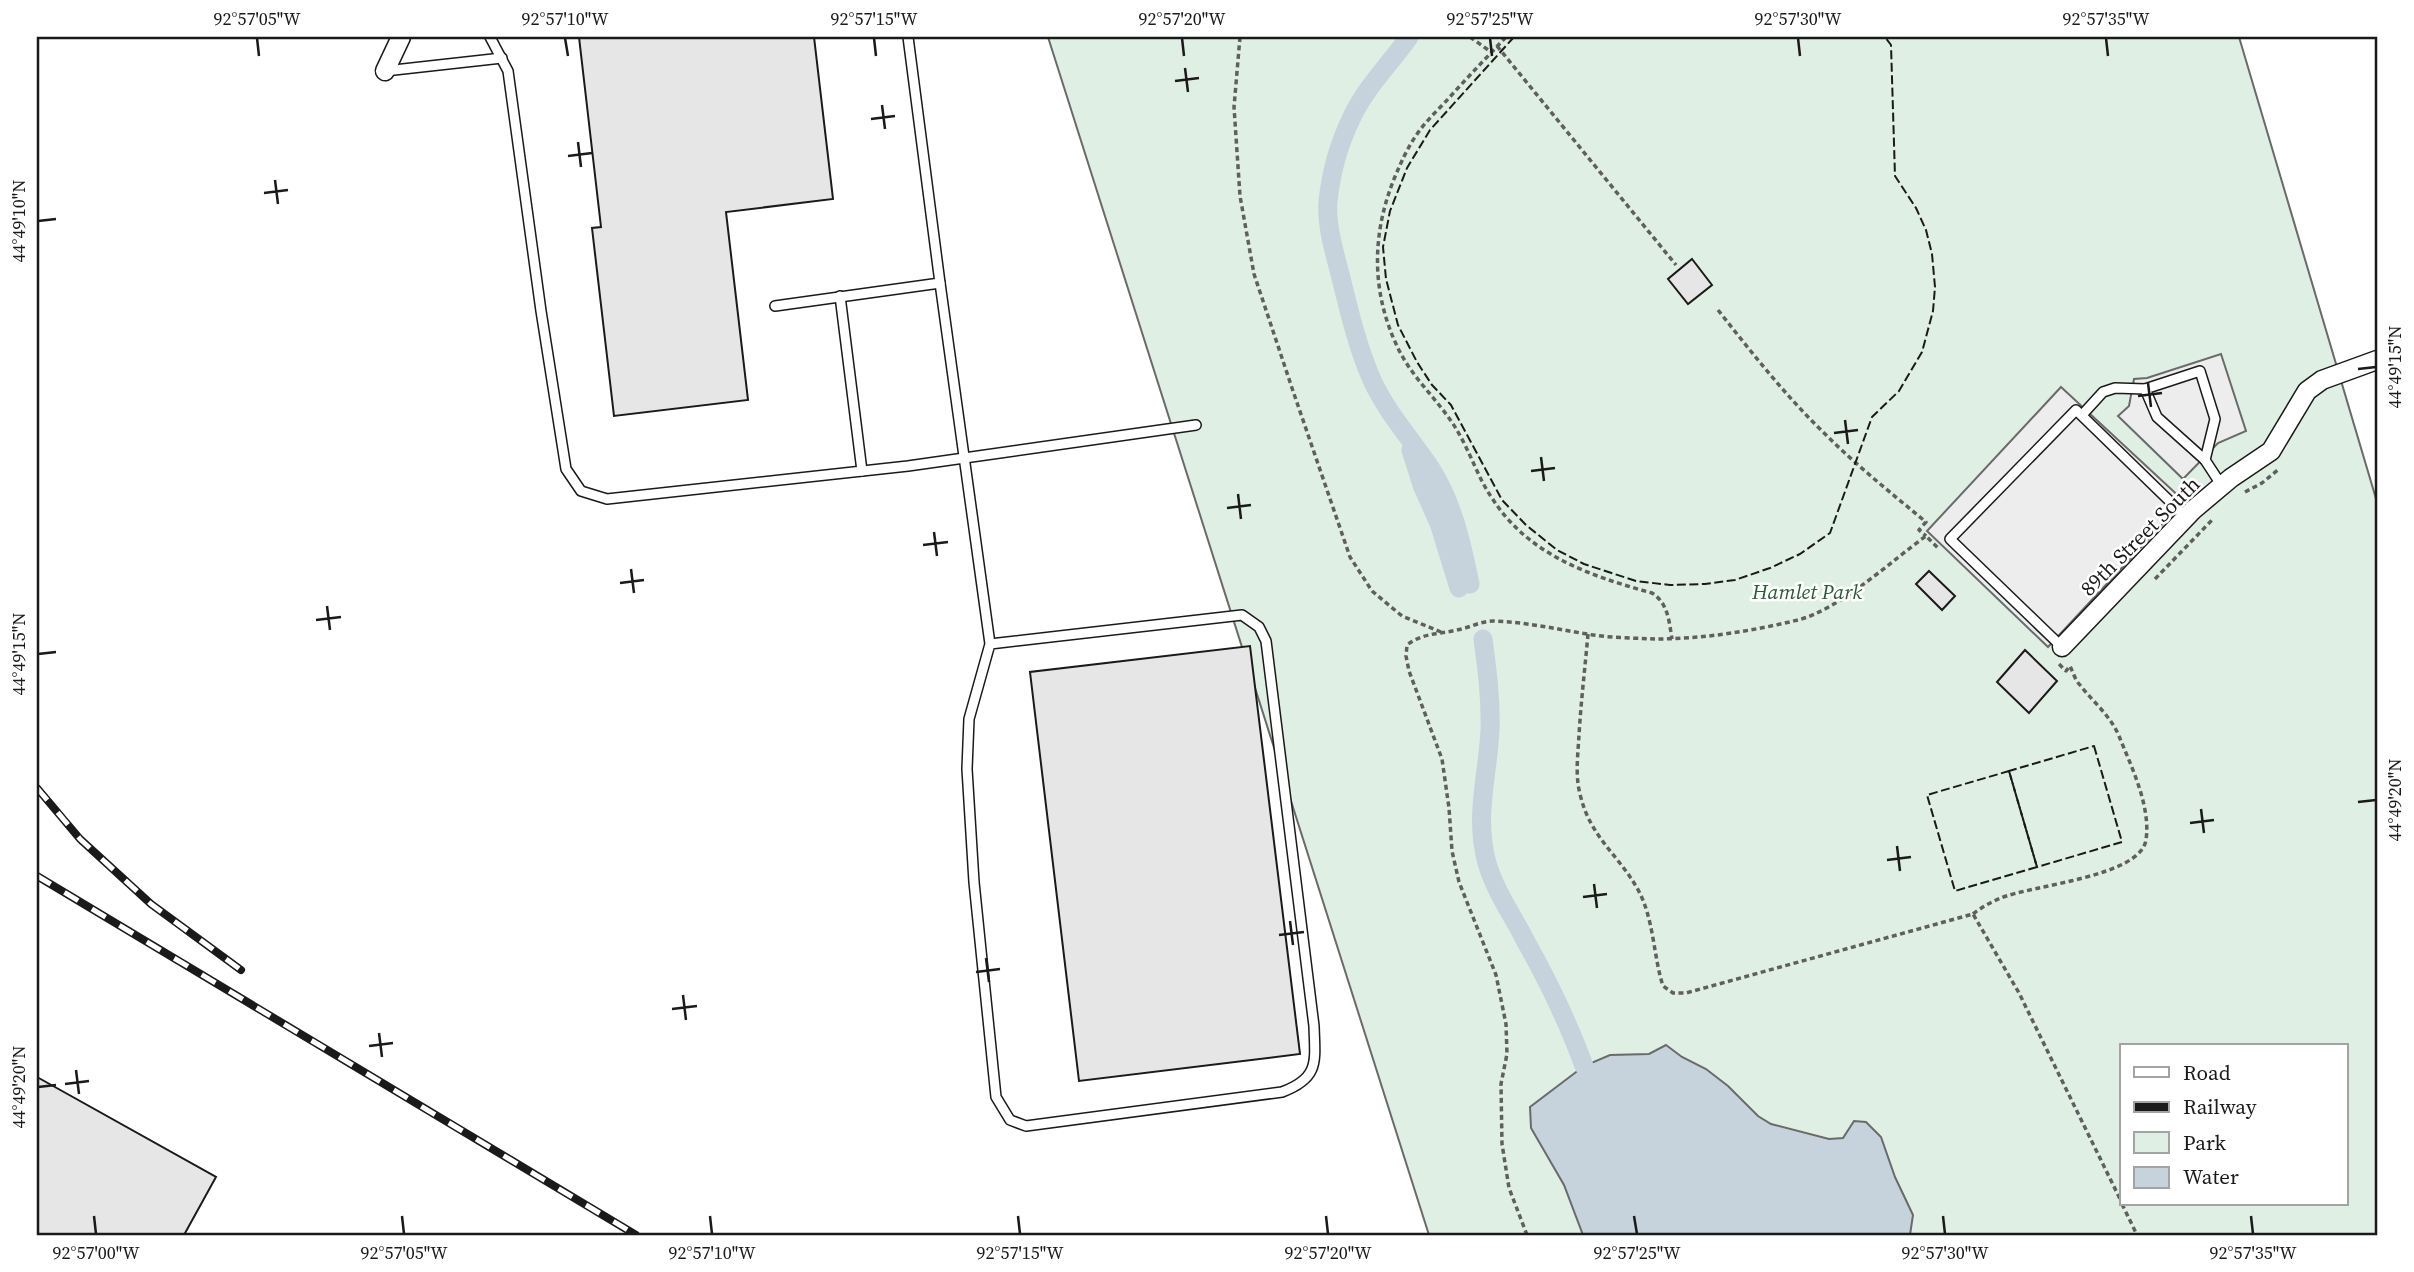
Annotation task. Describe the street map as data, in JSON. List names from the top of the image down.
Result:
{
  "streets": {
    "street": ["89th Street South"]
  },
  "parks": ["Hamlet Park"],
  "legend": [
    "Road",
    "Railway",
    "Park",
    "Water"
  ],
  "coordinates": [
    "92°57'05\"W",
    "92°57'10\"W",
    "92°57'15\"W",
    "92°57'20\"W",
    "92°57'25\"W",
    "92°57'30\"W",
    "92°57'35\"W",
    "44°49'10\"N",
    "44°49'15\"N",
    "44°49'20\"N",
    "92°57'00\"W"
  ]
}
